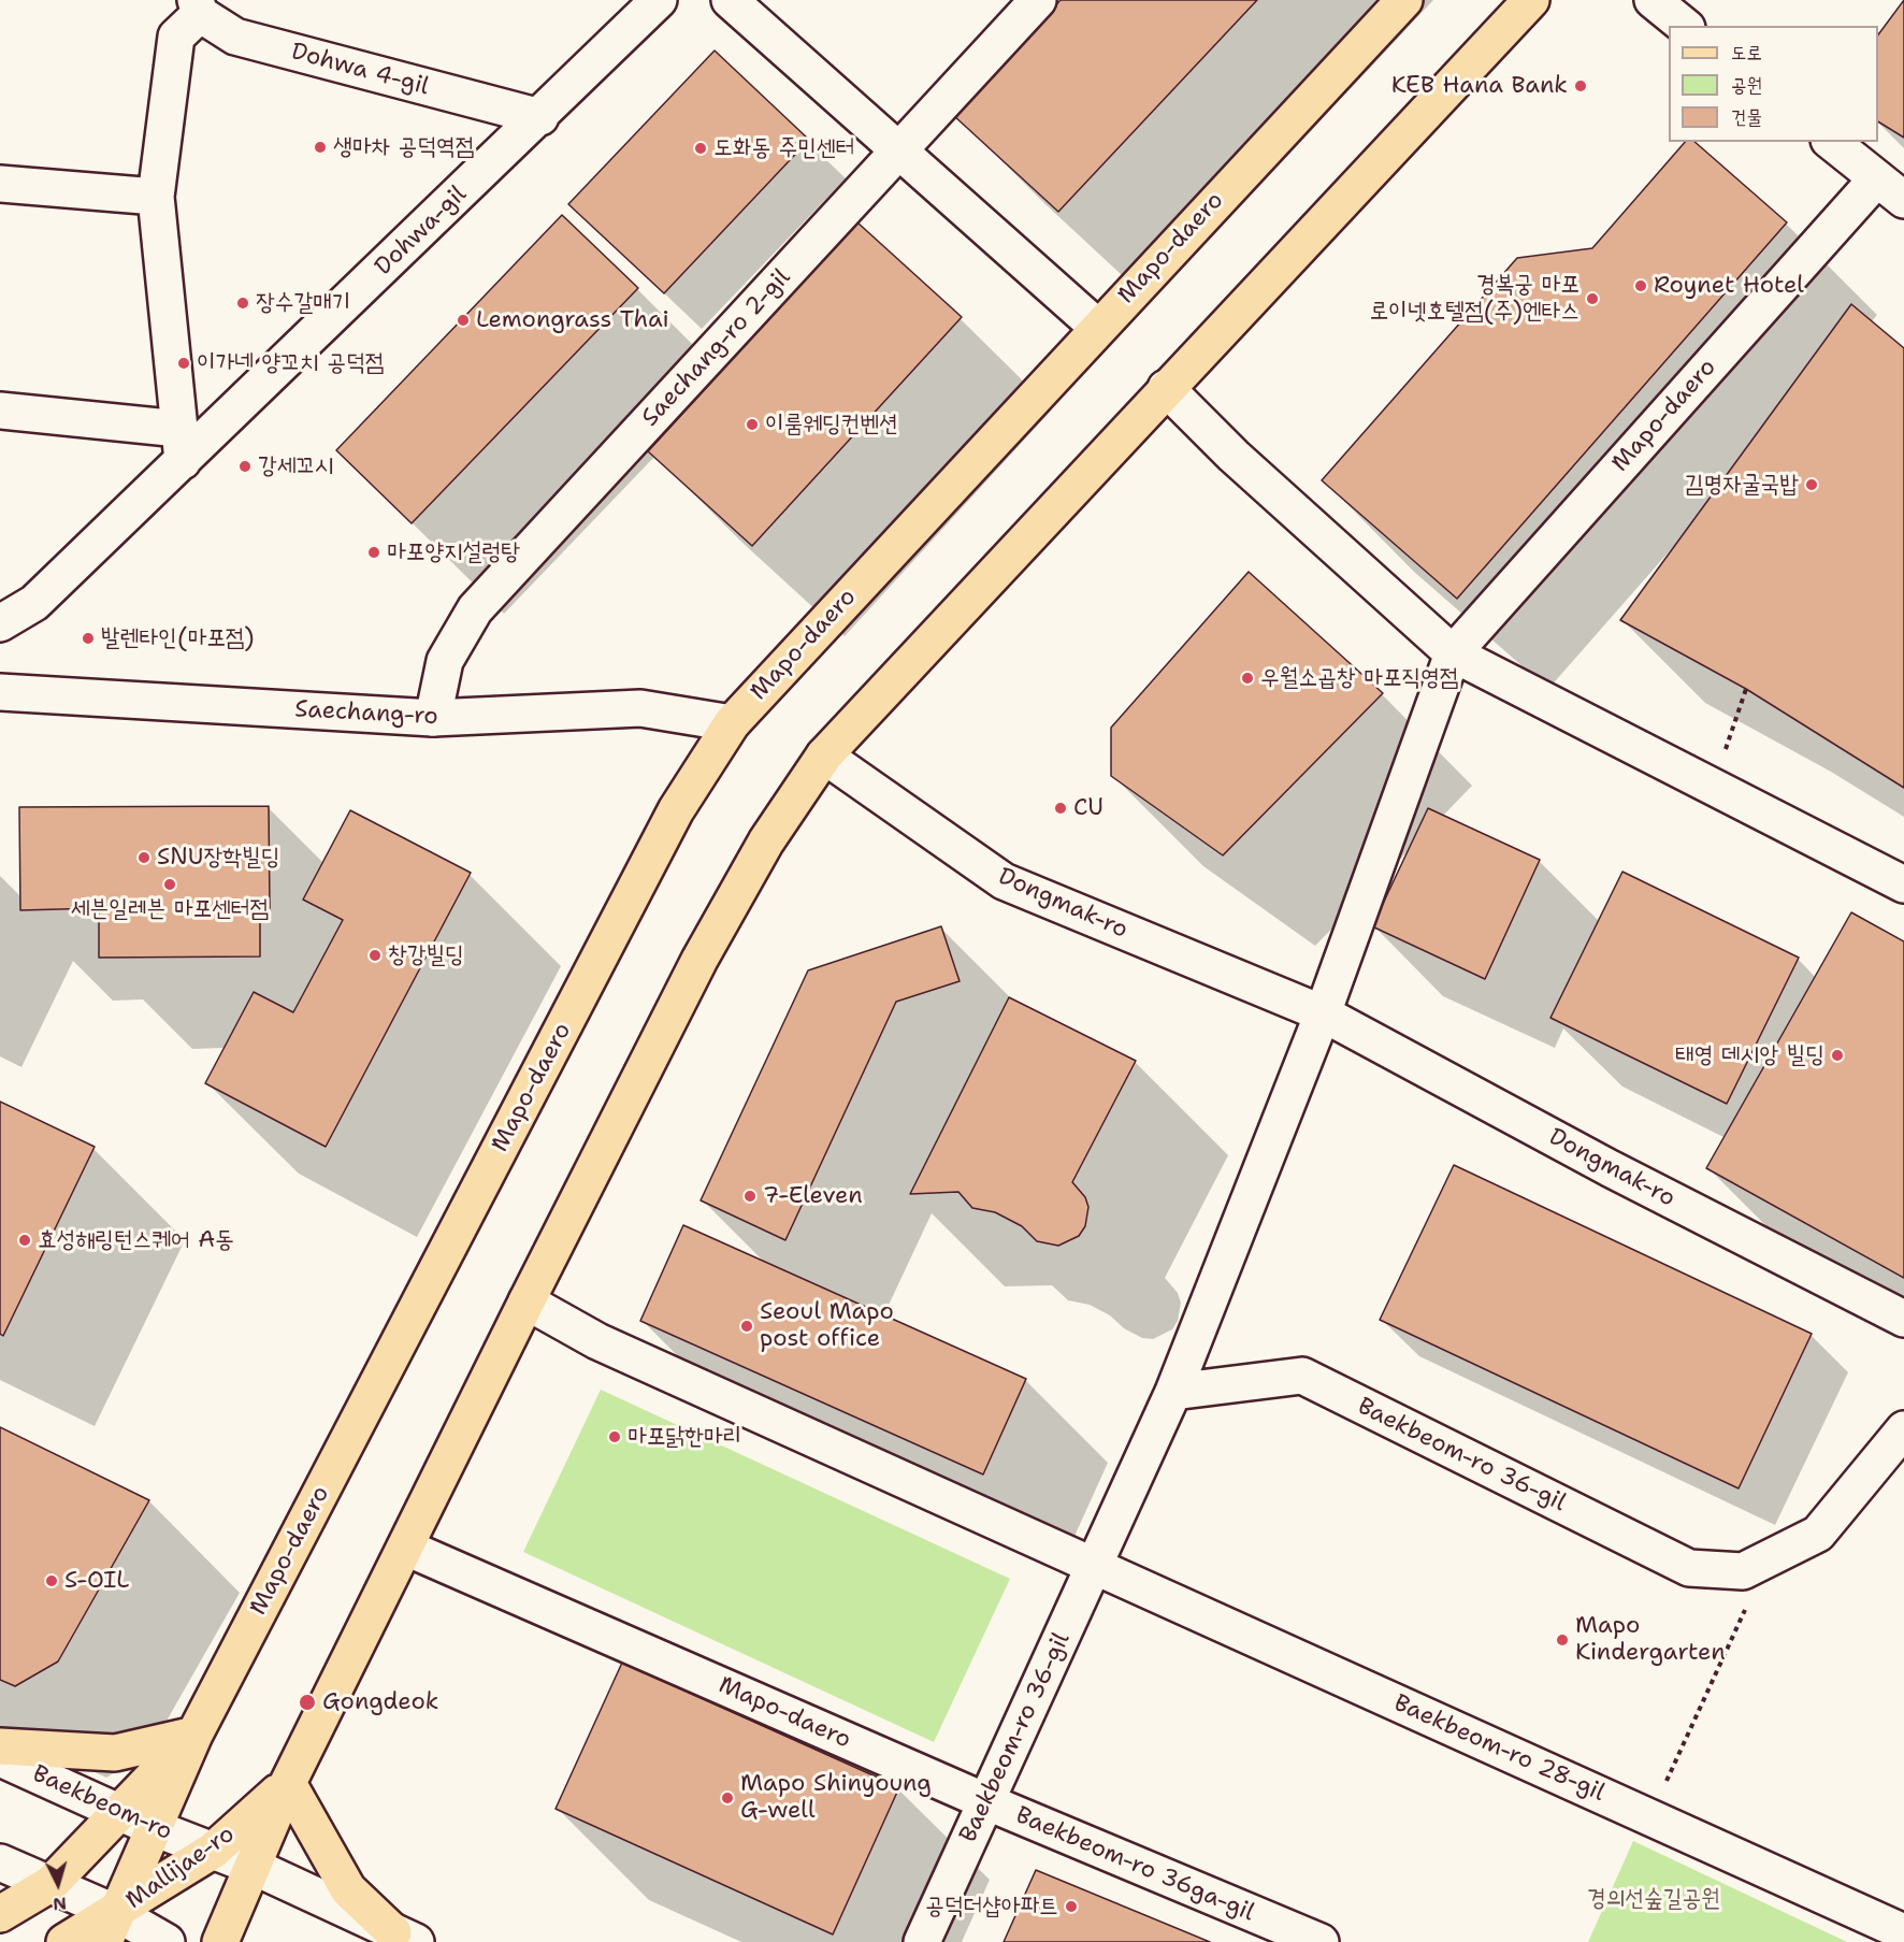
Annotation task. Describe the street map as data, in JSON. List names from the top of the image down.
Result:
{
  "streets": {
    "main road": ["Mapo-daero", "Mallijae-ro"],
    "street": [
      "Dohwa 4-gil",
      "Dohwa-gil",
      "Saechang-ro 2-gil",
      "Saechang-ro",
      "Dongmak-ro",
      "Baekbeom-ro 36-gil",
      "Baekbeom-ro 28-gil",
      "Baekbeom-ro",
      "Baekbeom-ro 36ga-gil"
    ]
  },
  "crossings": [
    ["Dohwa 4-gil", "Dohwa-gil"],
    ["Mapo-daero", "Saechang-ro"],
    ["Mapo-daero", "Baekbeom-ro 36-gil"],
    ["Mapo-daero", "Baekbeom-ro"],
    ["Mapo-daero", "Baekbeom-ro 36ga-gil"],
    ["Mapo-daero", "Mallijae-ro"],
    ["Saechang-ro 2-gil", "Saechang-ro"],
    ["Dongmak-ro", "Baekbeom-ro 36-gil"],
    ["Baekbeom-ro 36-gil", "Baekbeom-ro 28-gil"],
    ["Baekbeom-ro 36-gil", "Baekbeom-ro 36ga-gil"],
    ["Baekbeom-ro", "Mallijae-ro"]
  ],
  "parks": ["경의선숲길공원"],
  "places": [
    "KEB Hana Bank",
    "생마차 공덕역점",
    "도화동 주민센터",
    "Roynet Hotel",
    "경복궁 마포 로이넷호텔점(주)엔타스",
    "장수갈매기",
    "Lemongrass Thai",
    "이가네 양꼬치 공덕점",
    "이룸웨딩컨벤션",
    "강세꼬시",
    "김명자굴국밥",
    "마포양지설렁탕",
    "발렌타인(마포점)",
    "우월소곱창 마포직영점",
    "CU",
    "SNU장학빌딩",
    "세븐일레븐 마포센터점",
    "창강빌딩",
    "태영 데시앙 빌딩",
    "7-Eleven",
    "효성해링턴스퀘어 A동",
    "Seoul Mapo post office",
    "마포닭한마리",
    "S-OIL",
    "Mapo Kindergarten",
    "Gongdeok",
    "Mapo Shinyoung G-well",
    "공덕더샵아파트"
  ],
  "legend": ["도로", "공원", "건물"],
  "north": "bottom"
}
